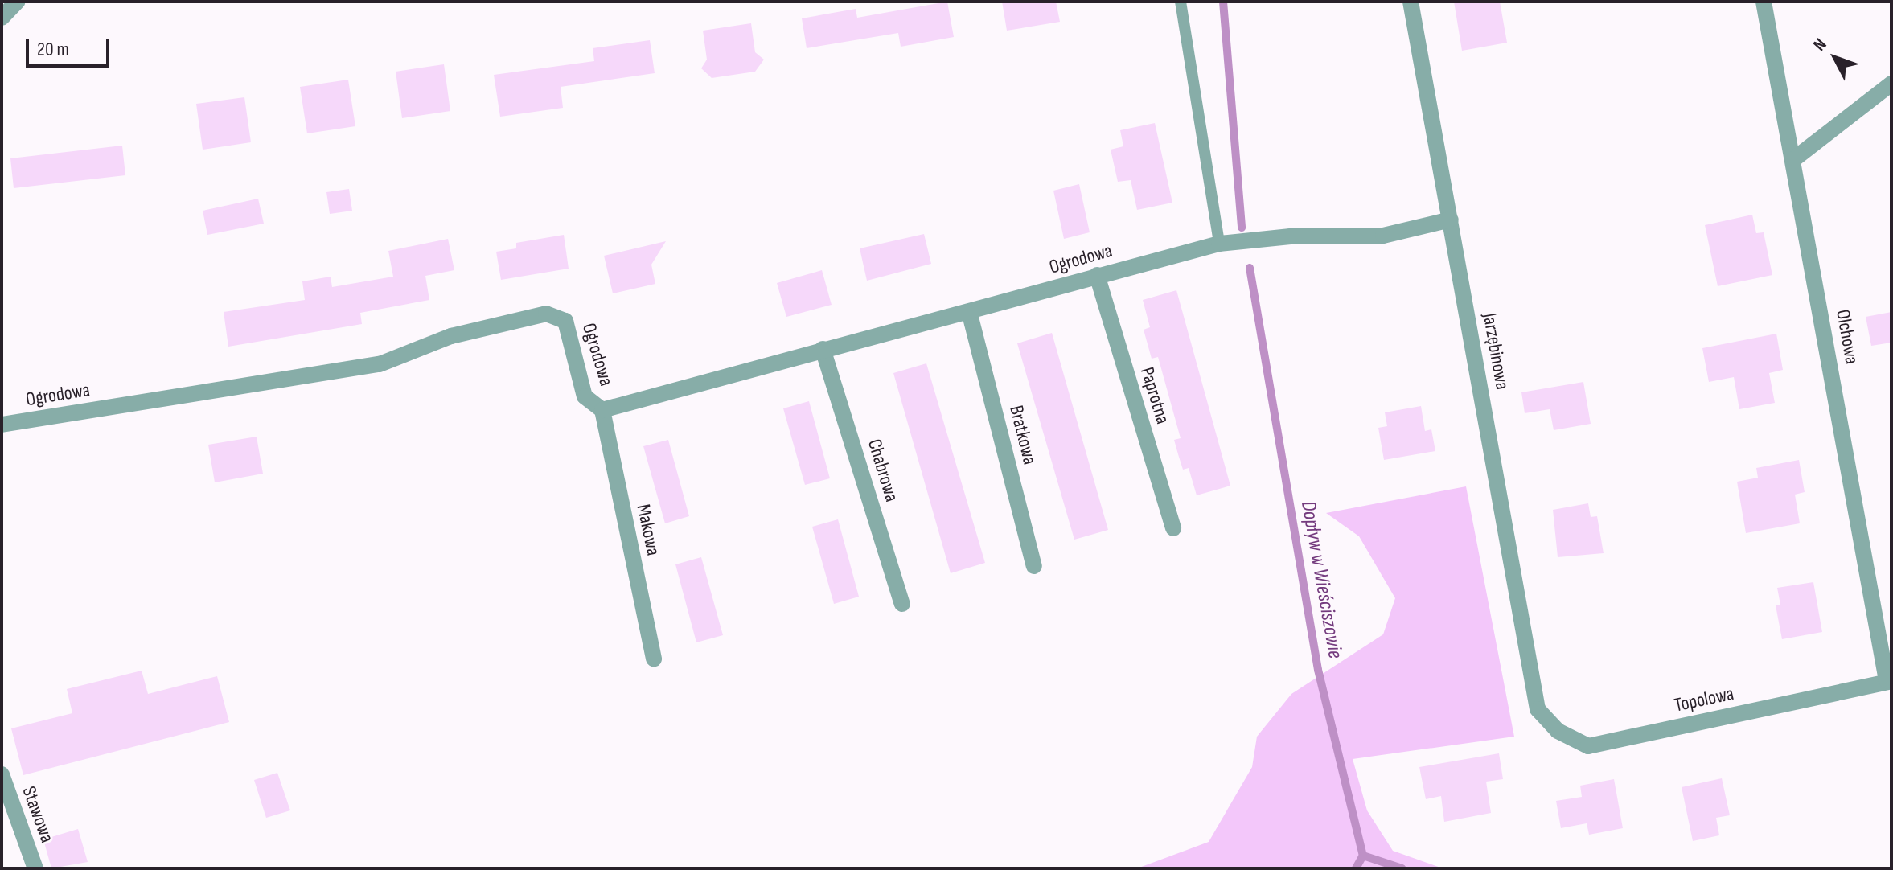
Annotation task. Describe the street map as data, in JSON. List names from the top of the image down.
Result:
{
  "streets": {
    "street": [
      "Ogrodowa",
      "Olchowa",
      "Jarzębinowa",
      "Paprotna",
      "Bratkowa",
      "Chabrowa",
      "Makowa",
      "Topolowa",
      "Stawowa"
    ]
  },
  "crossings": [
    ["Ogrodowa", "Jarzębinowa"],
    ["Ogrodowa", "Paprotna"],
    ["Ogrodowa", "Bratkowa"],
    ["Ogrodowa", "Chabrowa"],
    ["Ogrodowa", "Makowa"],
    ["Olchowa", "Topolowa"],
    ["Jarzębinowa", "Topolowa"]
  ],
  "water": ["Dopływ w Wieściszowie"],
  "scale_bar": "20 m",
  "north": "top left"
}
